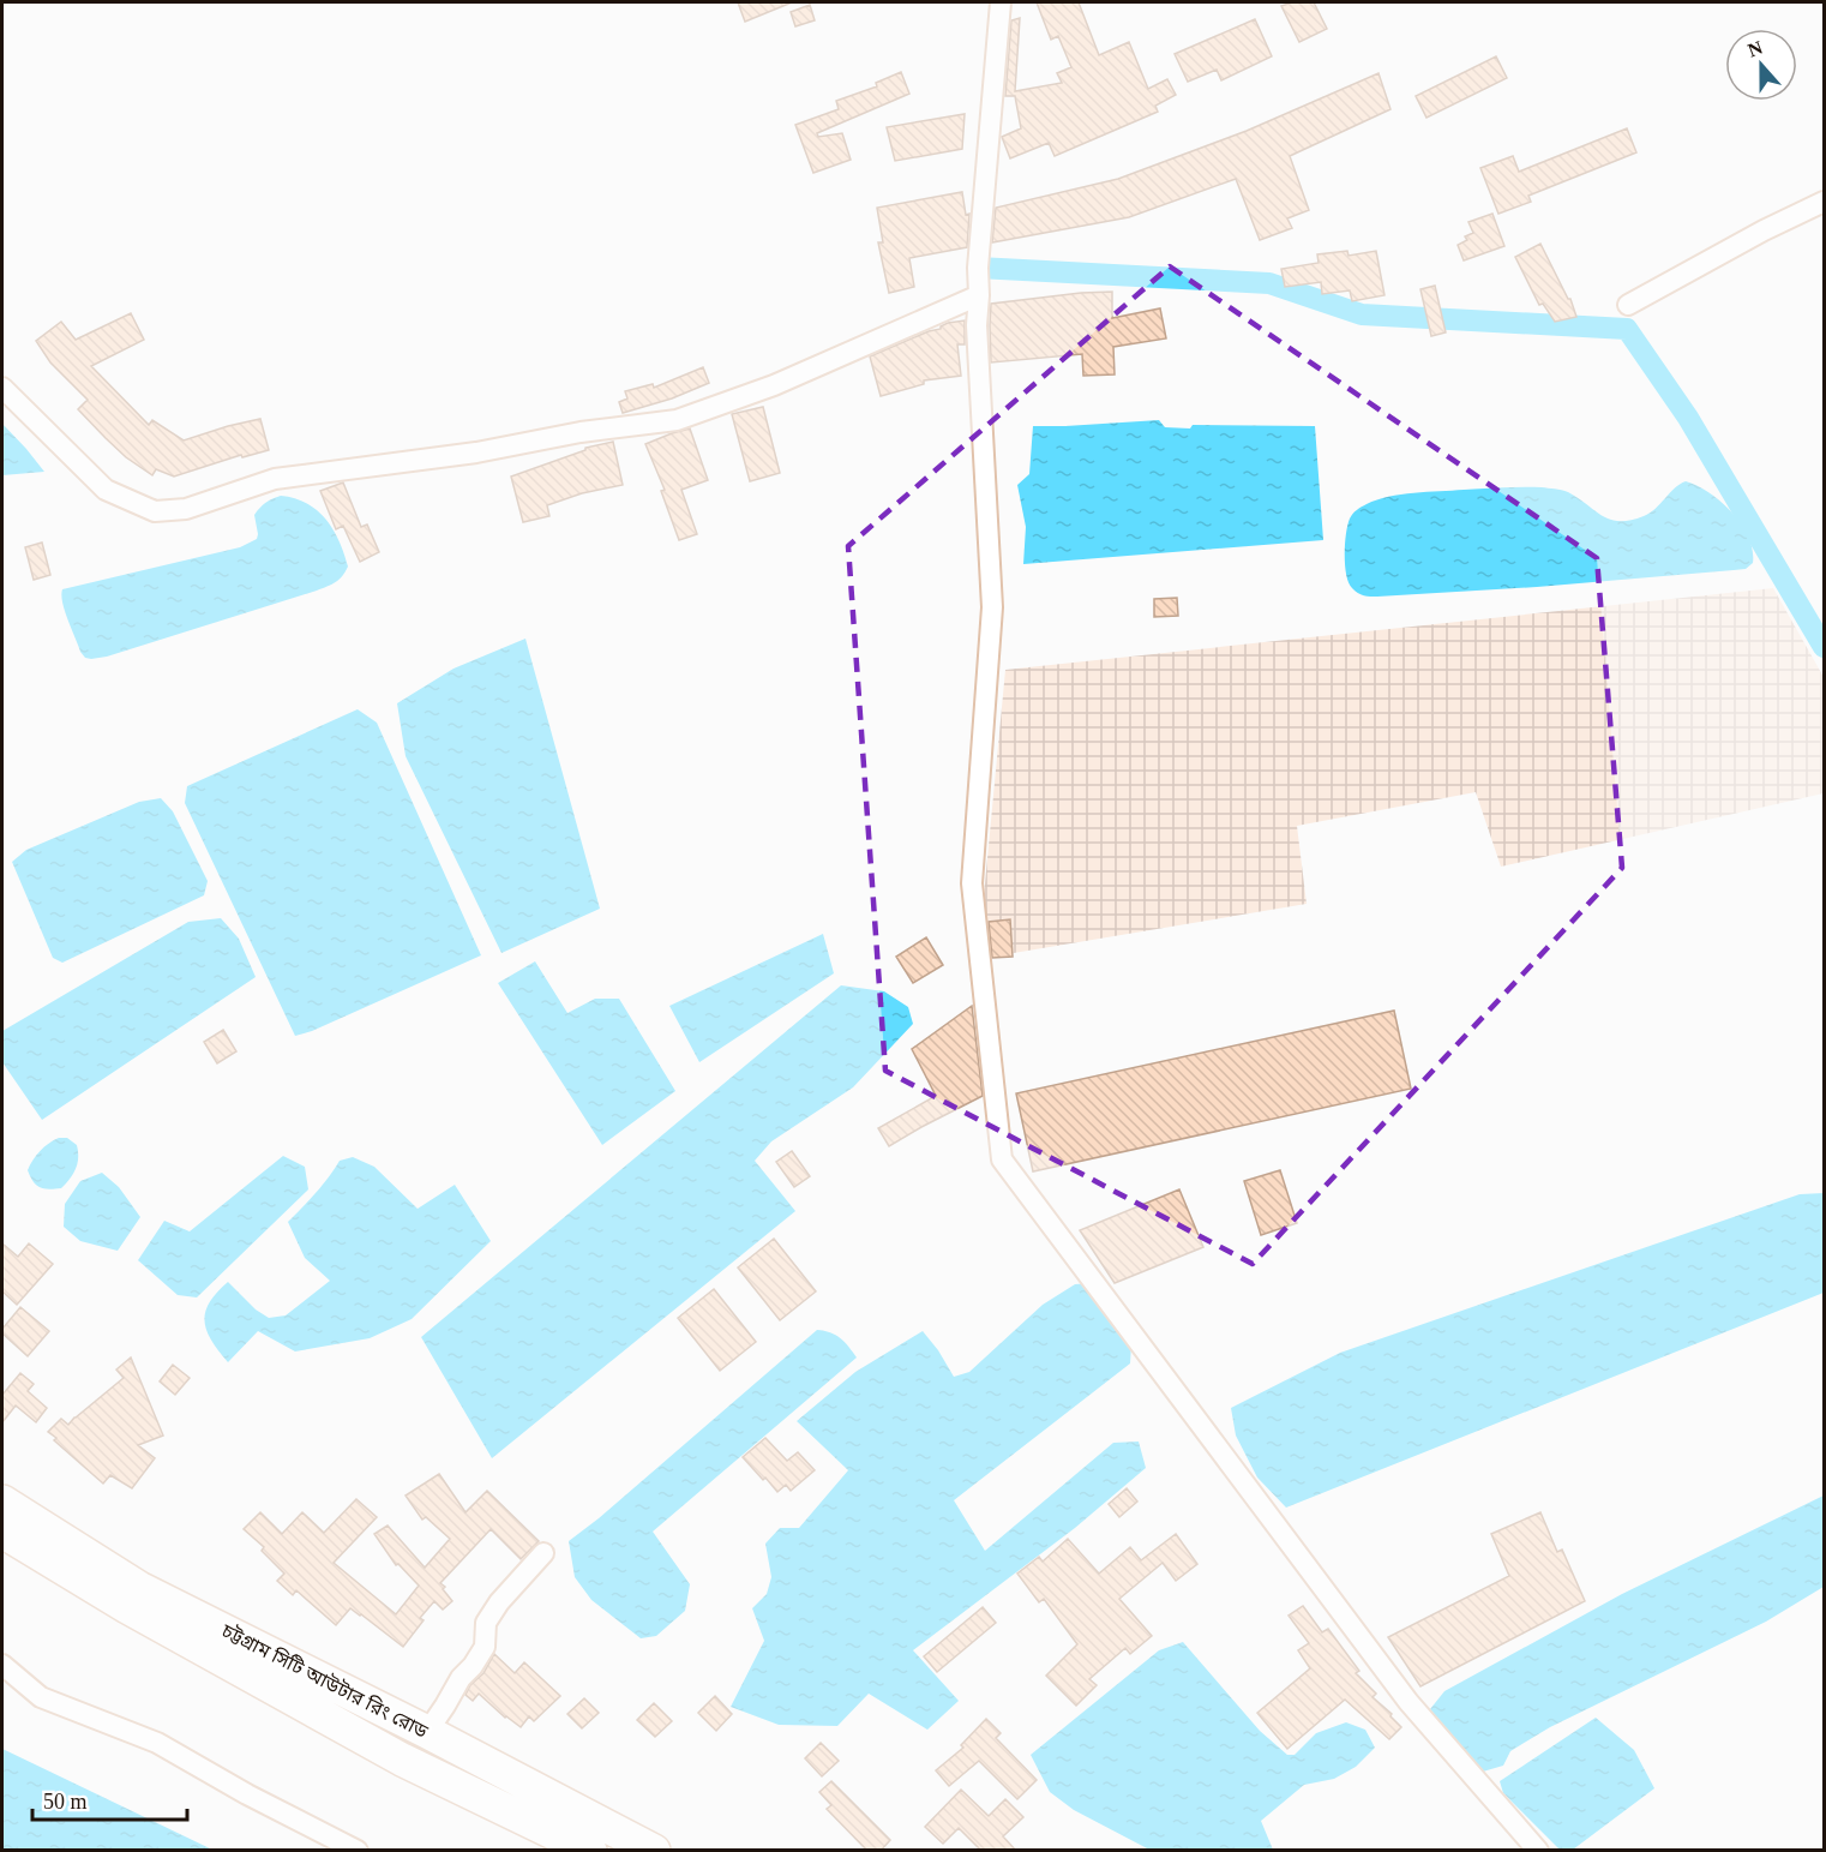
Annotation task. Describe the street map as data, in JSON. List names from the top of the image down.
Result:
{
  "streets": {
    "main road": ["চট্টগ্রাম সিটি আউটার রিং রোড"]
  },
  "scale_bar": "50 m",
  "north": "top"
}
